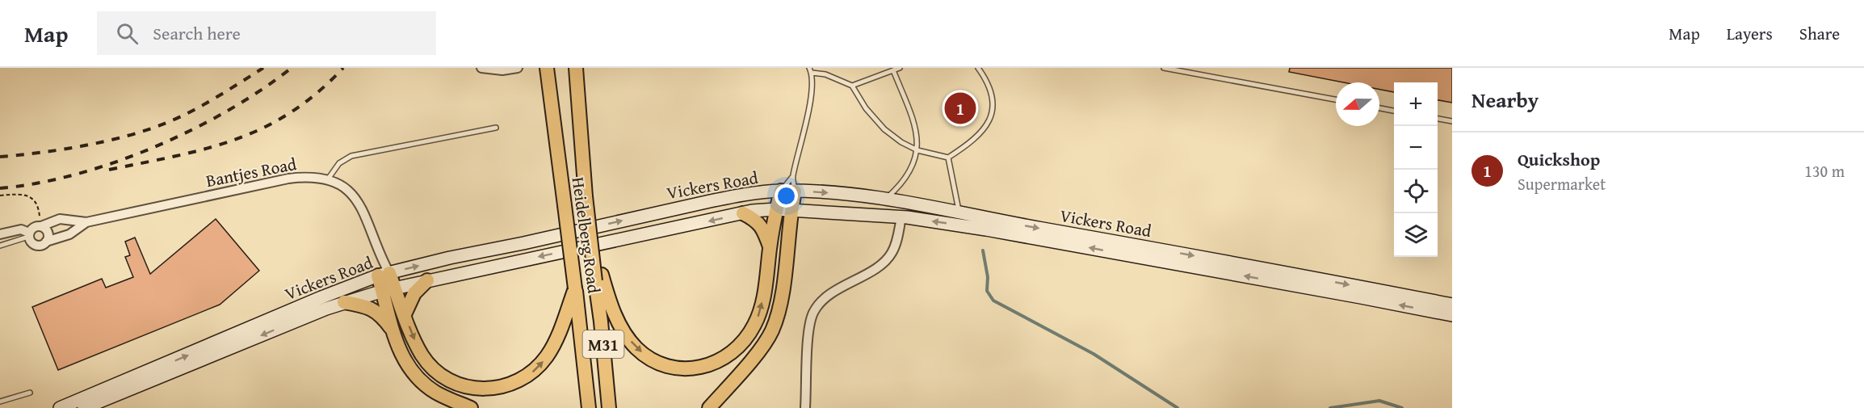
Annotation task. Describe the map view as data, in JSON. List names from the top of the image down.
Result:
{
  "streets": {
    "main road": ["Vickers Road", "Heidelberg Road", "M31"],
    "street": ["Bantjes Road"]
  },
  "crossings": [
    ["Bantjes Road", "Vickers Road"]
  ],
  "north": "left",
  "page": {
    "header": "Map",
    "search": "Search here",
    "nav": ["Map", "Layers", "Share"],
    "heading": "Nearby",
    "map_buttons": ["+", "−"],
    "pins": "1",
    "list": [
      {
        "mark": "1",
        "name": "Quickshop",
        "note": "Supermarket",
        "value": "130 m"
      }
    ]
  }
}
